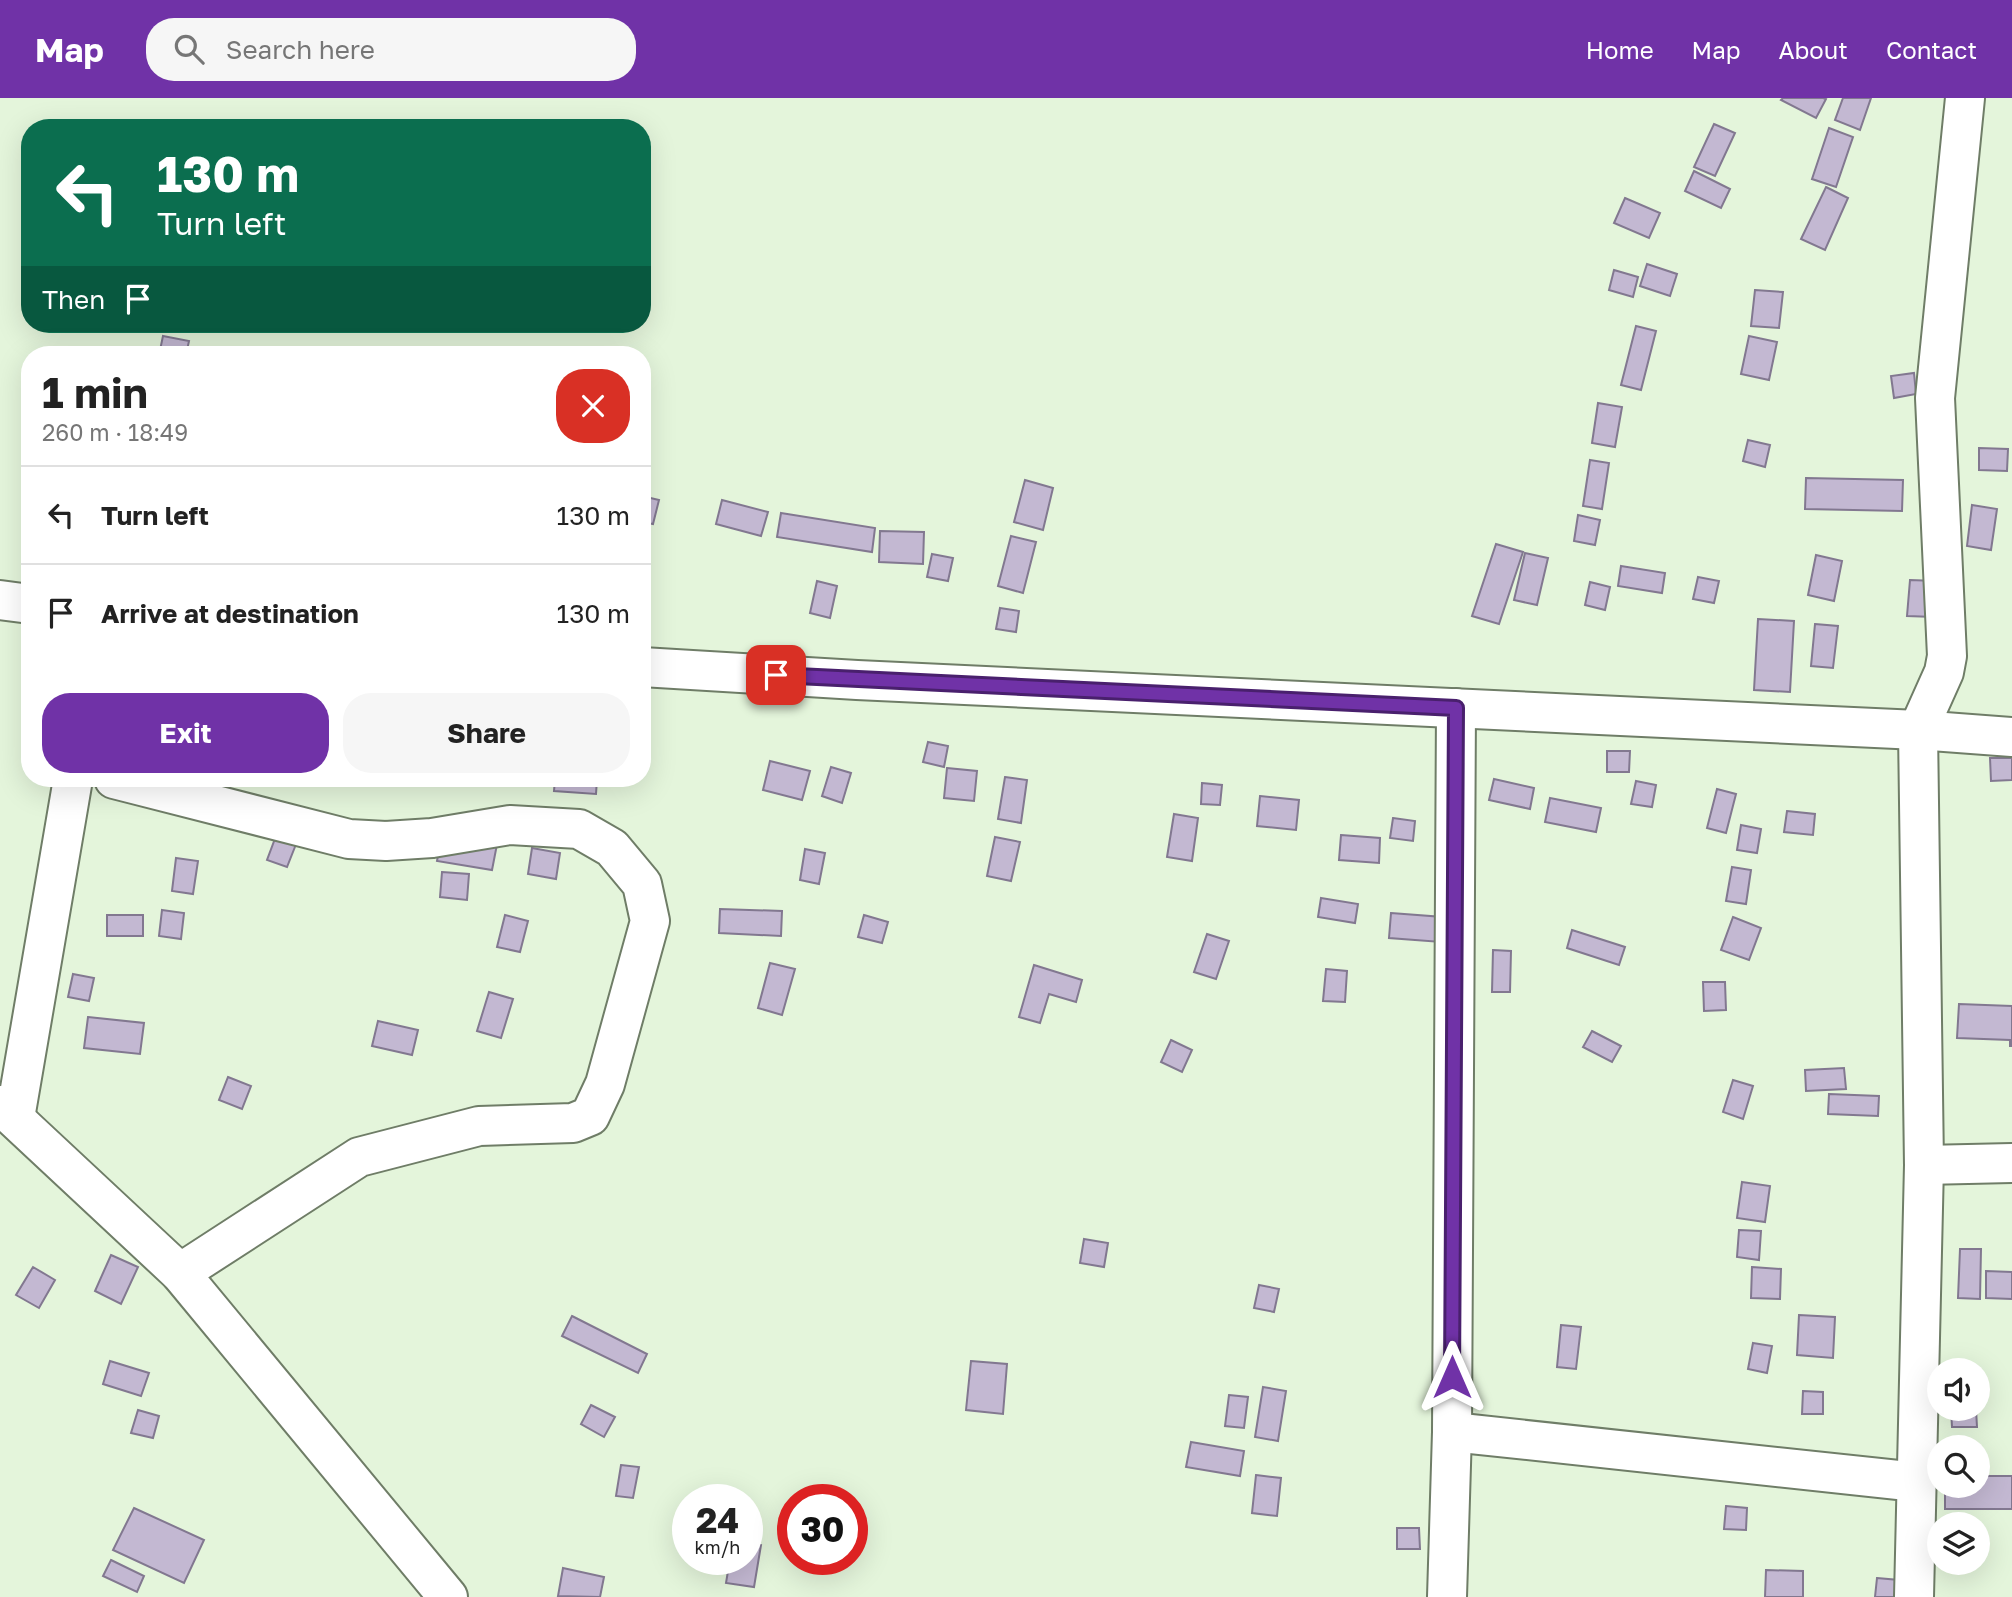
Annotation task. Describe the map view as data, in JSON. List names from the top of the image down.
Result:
{
  "page": {
    "header": "Map",
    "search": "Search here",
    "nav": [
      "Home",
      "Map",
      "About",
      "Contact"
    ],
    "turn": ["130 m", "Turn left"],
    "then": "Then",
    "heading": ["1 min", "260 m · 18:49"],
    "list": [
      {
        "name": "Turn left",
        "value": "130 m"
      },
      {
        "name": "Arrive at destination",
        "value": "130 m"
      }
    ],
    "buttons": ["Exit", "Share"],
    "speed": "24 km/h",
    "limit": "30"
  }
}
